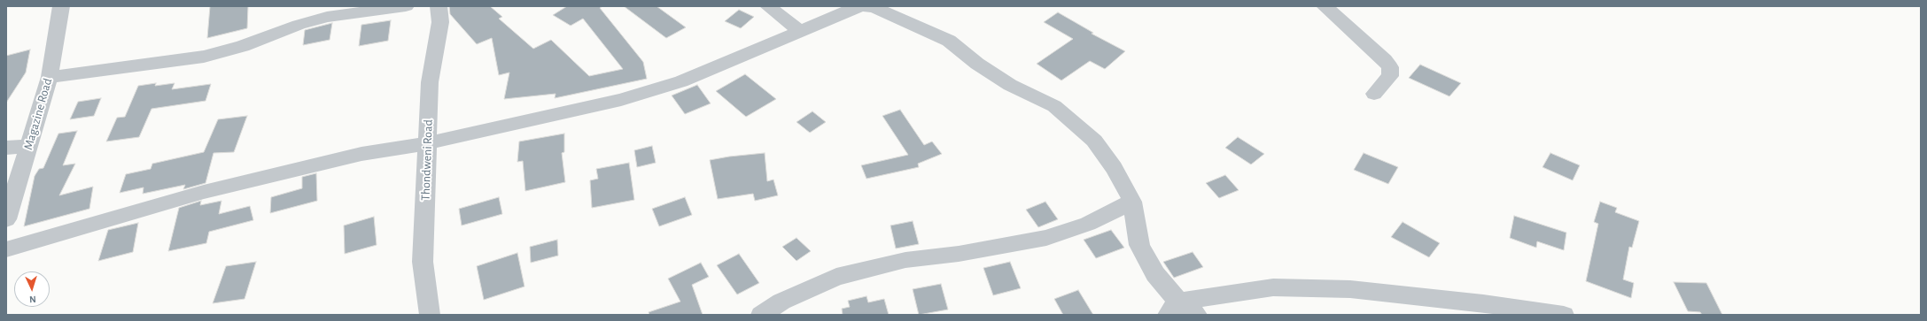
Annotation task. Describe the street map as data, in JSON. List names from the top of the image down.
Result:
{
  "streets": {
    "street": ["Magazine Road", "Thondweni Road"]
  },
  "north": "bottom"
}
